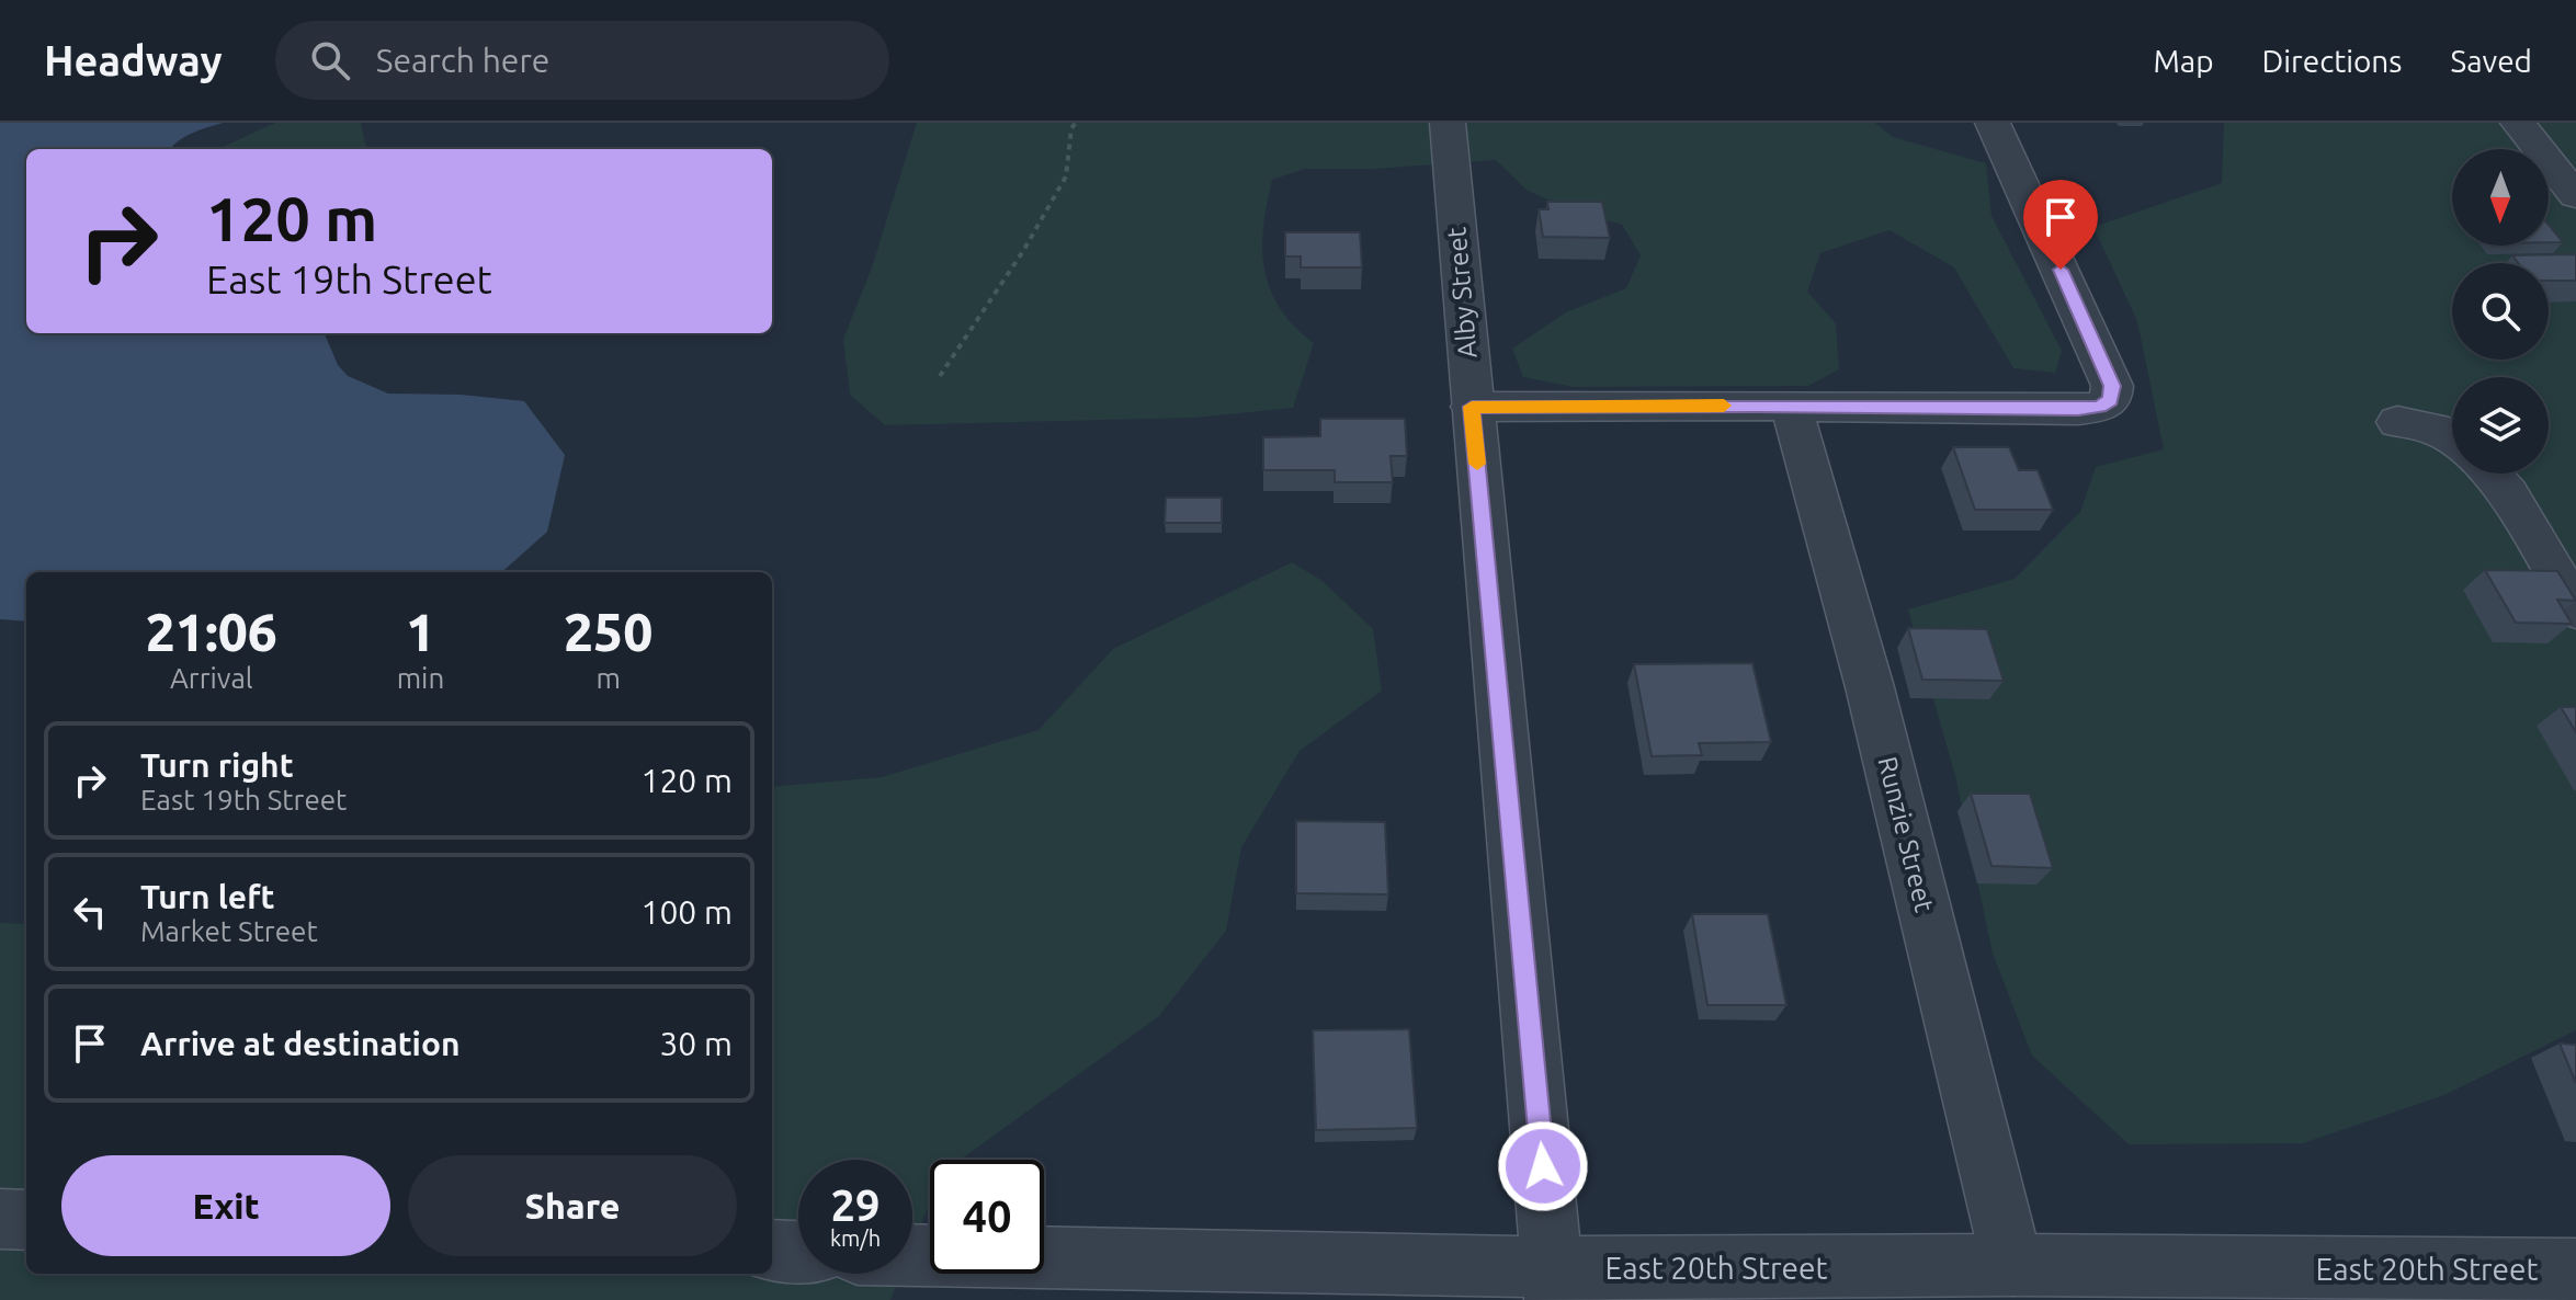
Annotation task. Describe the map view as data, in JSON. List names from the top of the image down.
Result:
{
  "streets": {
    "street": ["Alby Street", "Runzie Street", "East 20th Street"]
  },
  "crossings": [
    ["Alby Street", "East 20th Street"],
    ["Runzie Street", "East 20th Street"]
  ],
  "north": "bottom",
  "page": {
    "header": "Headway",
    "search": "Search here",
    "nav": ["Map", "Directions", "Saved"],
    "turn": ["120 m", "East 19th Street"],
    "eta": [
      "21:06",
      "Arrival",
      "1",
      "min",
      "250",
      "m"
    ],
    "list": [
      {
        "name": "Turn right",
        "note": "East 19th Street",
        "value": "120 m"
      },
      {
        "name": "Turn left",
        "note": "Market Street",
        "value": "100 m"
      },
      {
        "name": "Arrive at destination",
        "value": "30 m"
      }
    ],
    "buttons": ["Exit", "Share"],
    "speed": "29 km/h",
    "limit": "40"
  }
}
